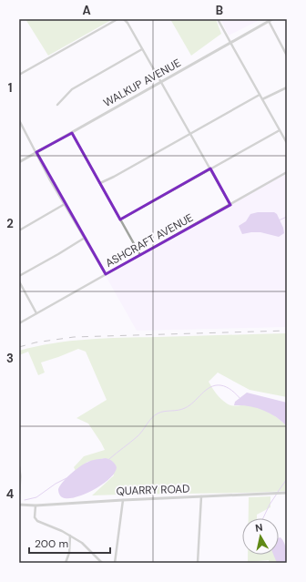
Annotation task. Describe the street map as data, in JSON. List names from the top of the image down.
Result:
{
  "streets": {
    "street": ["WALKUP AVENUE", "ASHCRAFT AVENUE", "QUARRY ROAD"]
  },
  "scale_bar": "200 m",
  "north": "top",
  "grid": {
    "columns": ["A", "B"],
    "rows": [
      "1",
      "2",
      "3",
      "4"
    ]
  }
}
